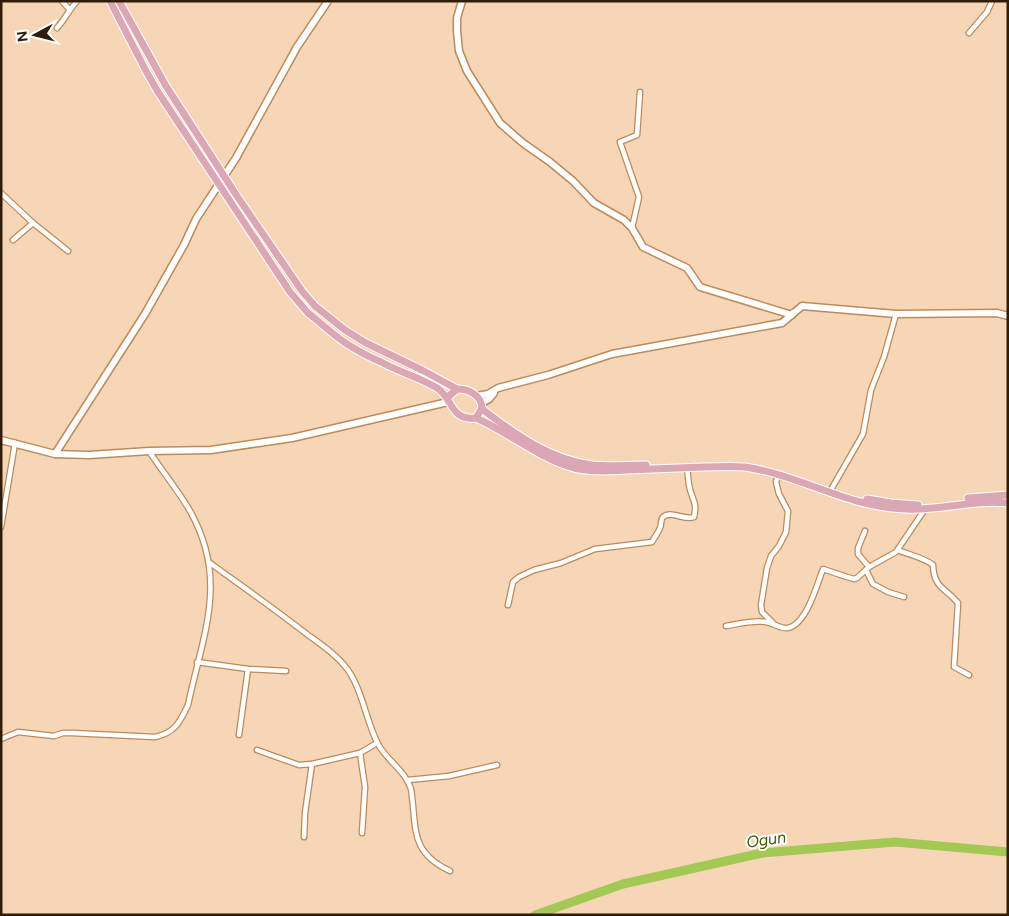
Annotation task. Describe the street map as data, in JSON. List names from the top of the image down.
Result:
{
  "water": ["Ogun"],
  "north": "left"
}
